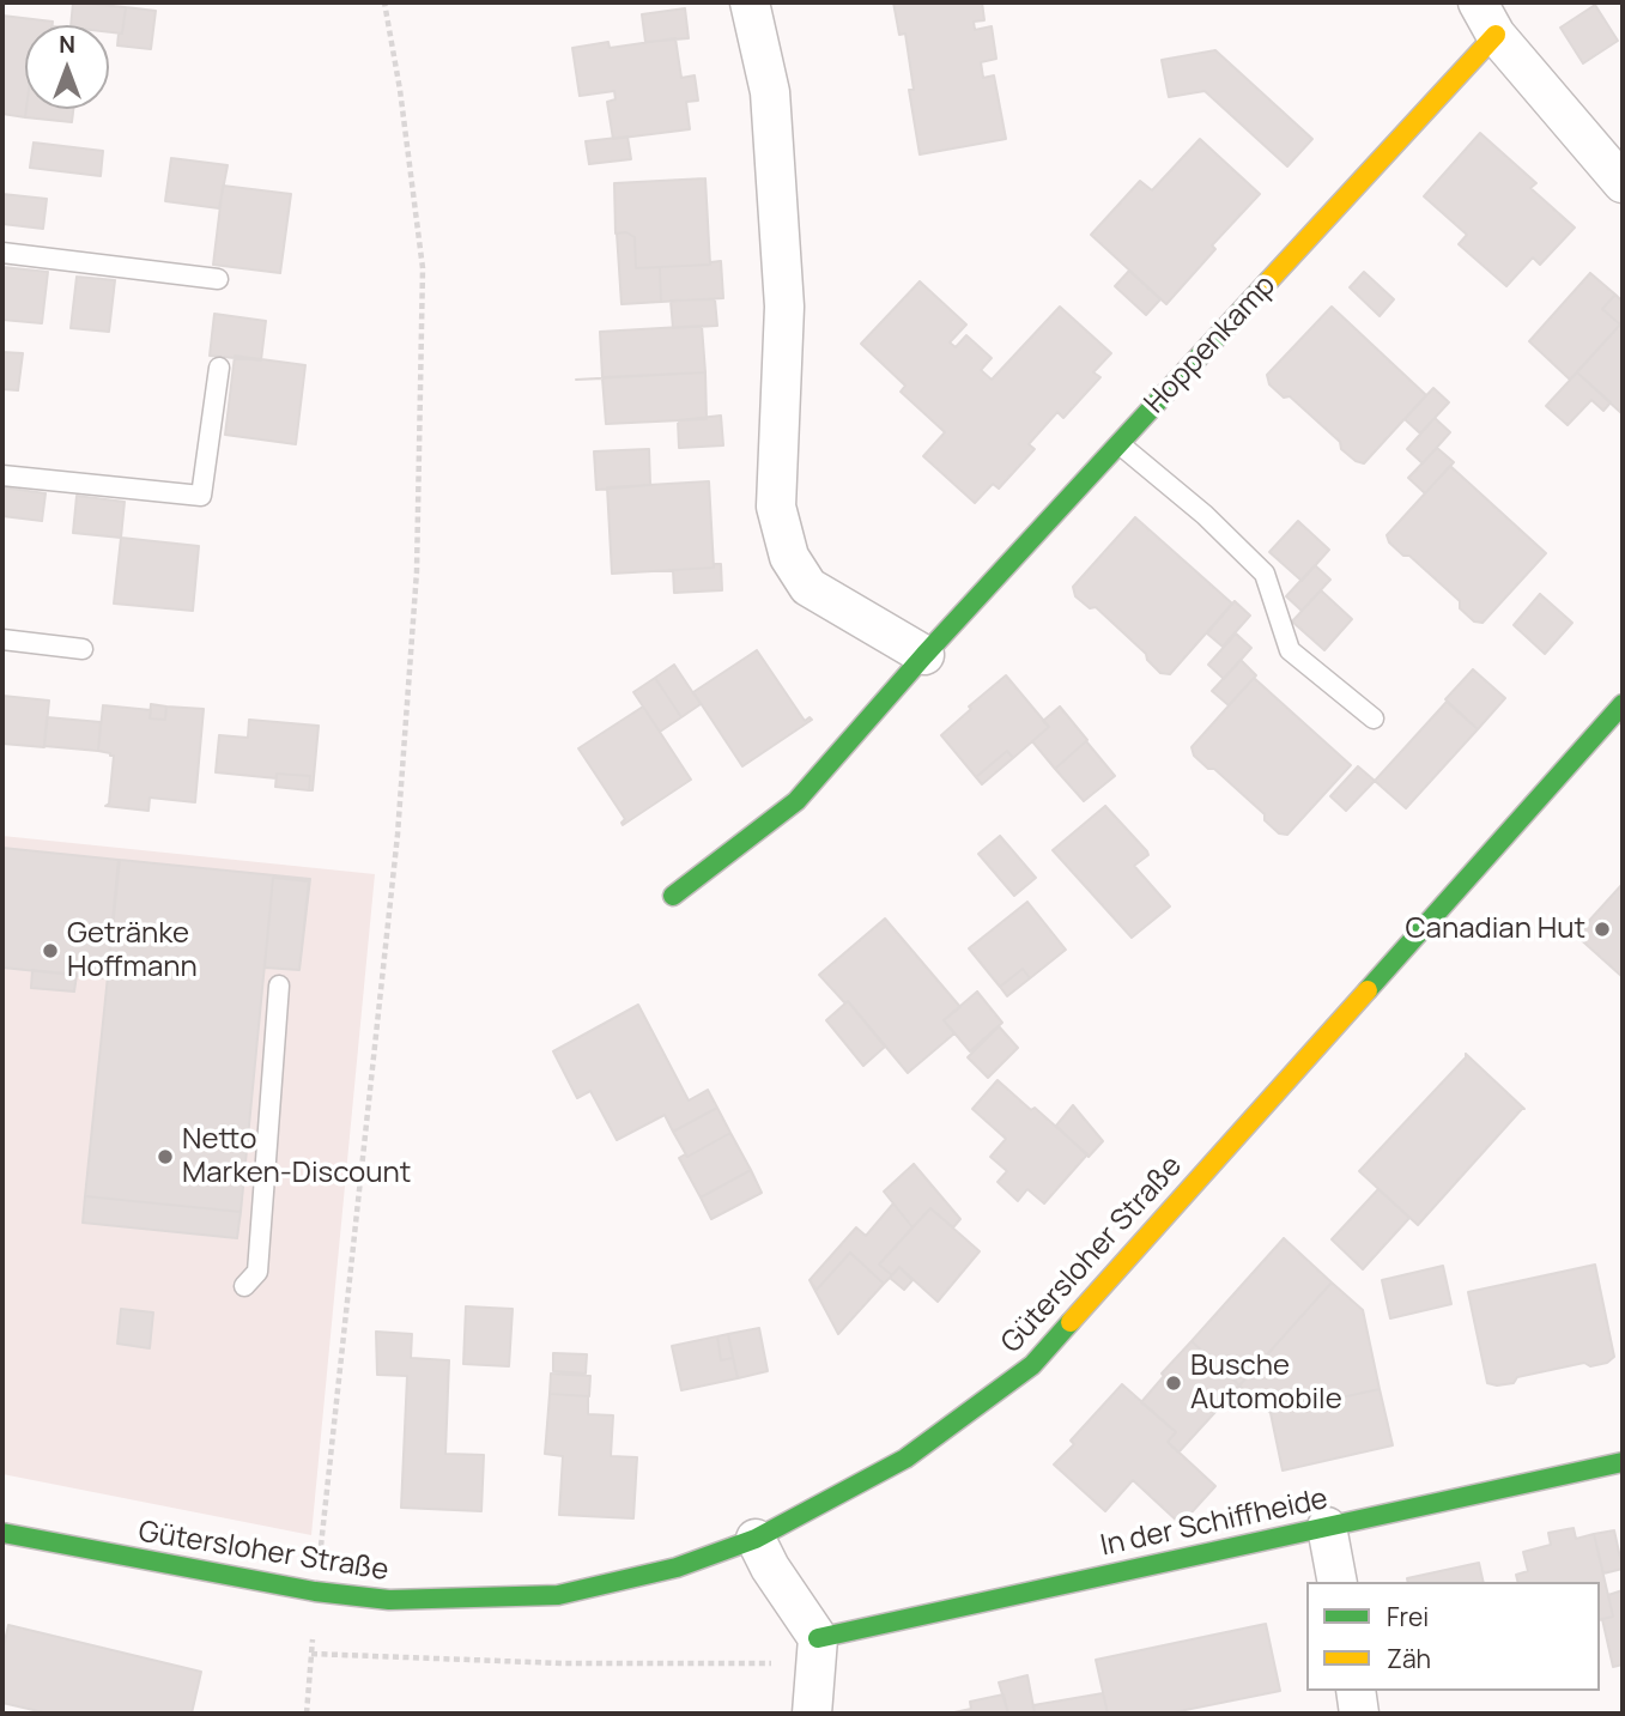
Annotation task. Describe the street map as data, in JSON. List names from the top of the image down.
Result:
{
  "streets": {
    "street": ["Hoppenkamp", "Gütersloher Straße", "In der Schiffheide"]
  },
  "places": [
    "Canadian Hut",
    "Getränke Hoffmann",
    "Netto Marken-Discount",
    "Busche Automobile"
  ],
  "legend": ["Frei", "Zäh"],
  "north": "top"
}
